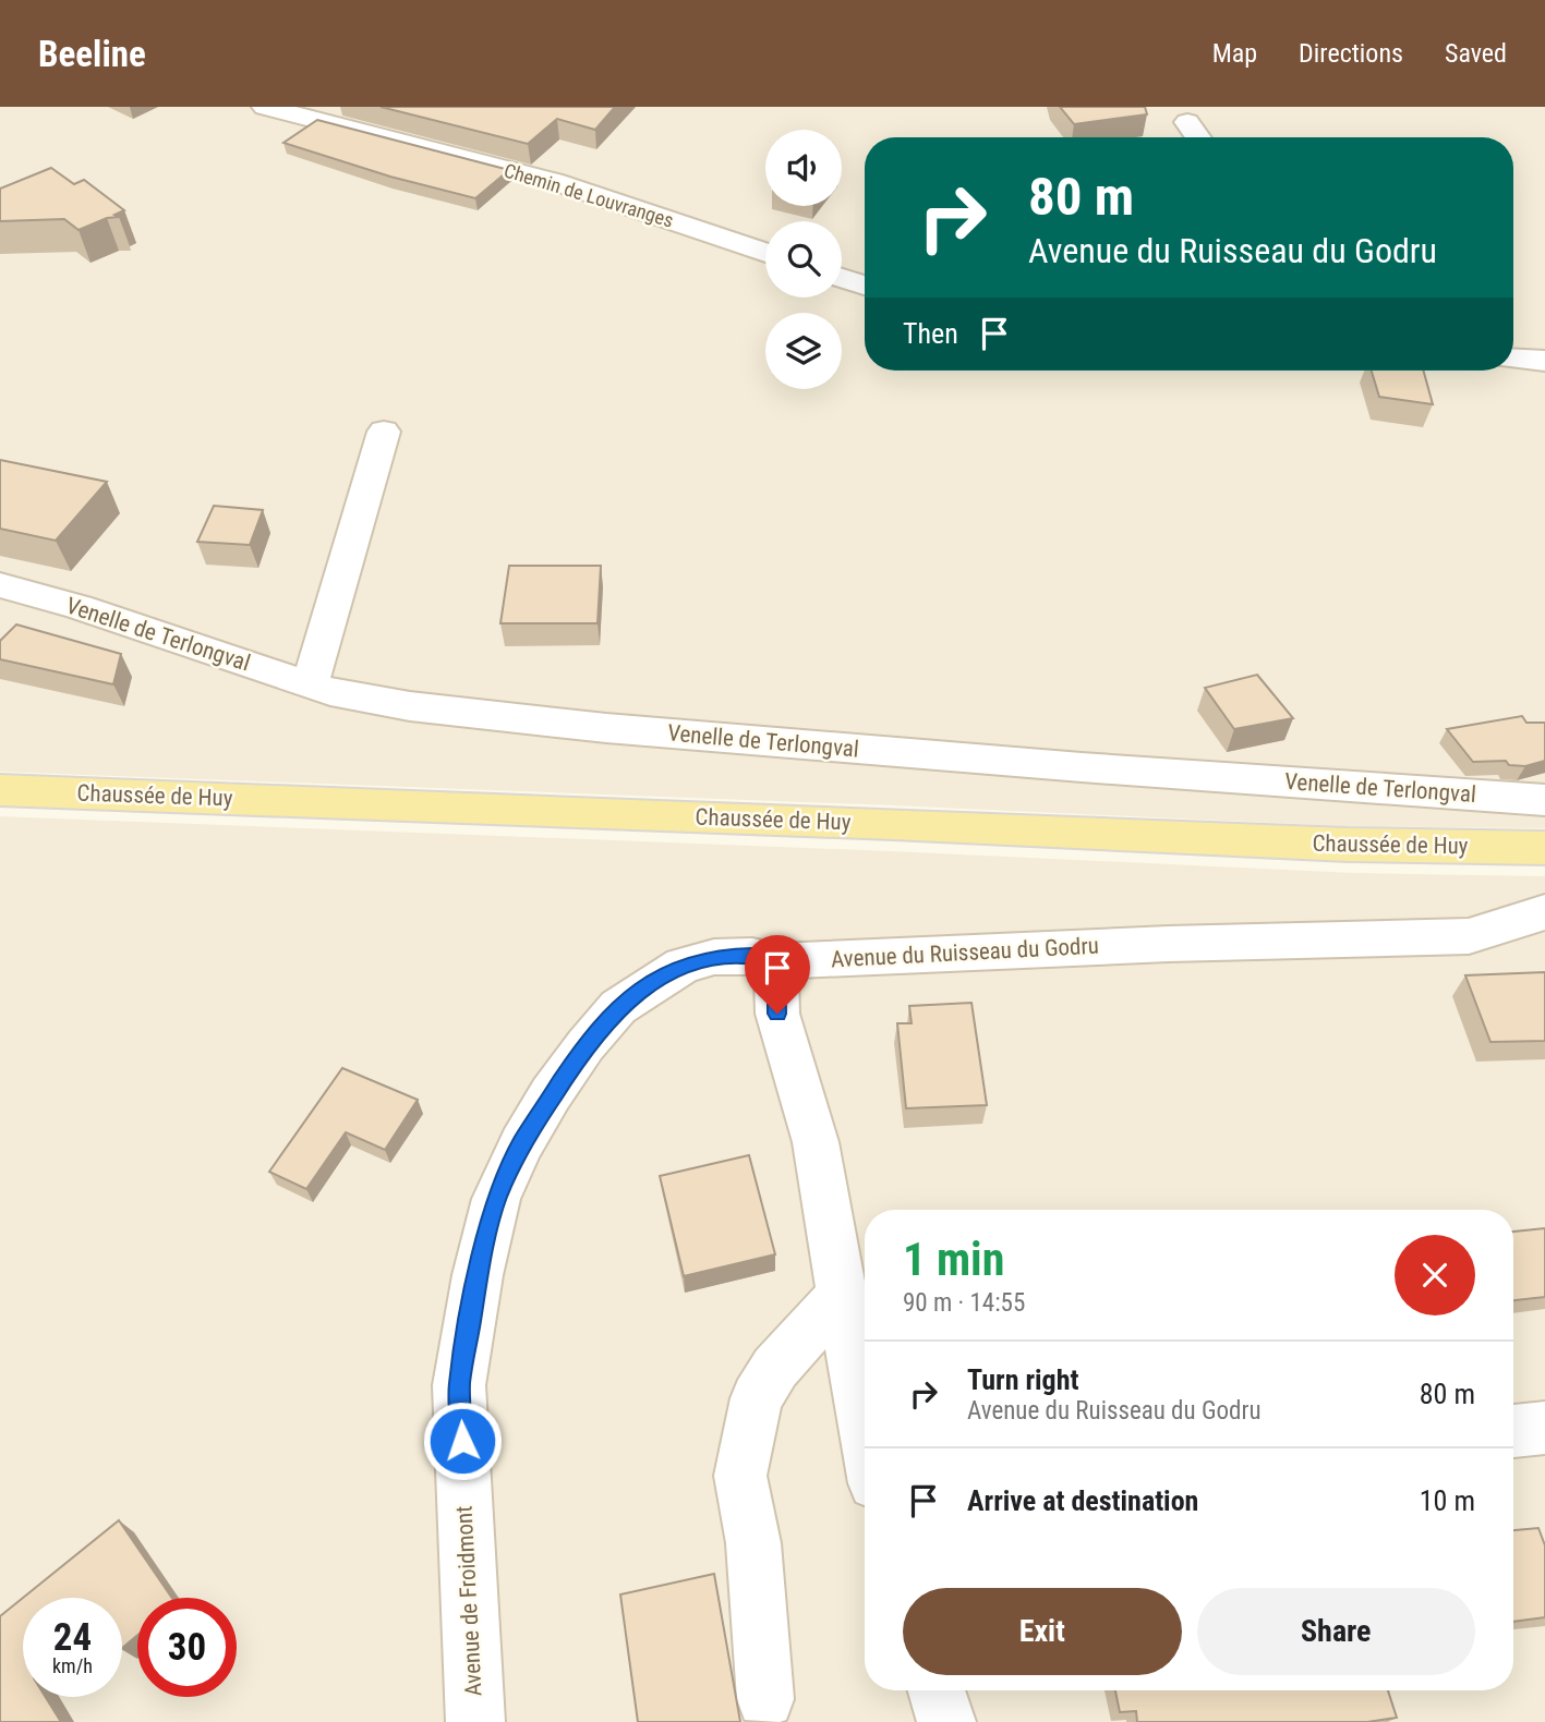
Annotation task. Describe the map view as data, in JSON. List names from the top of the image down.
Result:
{
  "streets": {
    "main road": ["Chaussée de Huy"],
    "street": [
      "Chemin de Louvranges",
      "Venelle de Terlongval",
      "Avenue du Ruisseau du Godru",
      "Avenue de Froidmont"
    ]
  },
  "crossings": [
    ["Avenue du Ruisseau du Godru", "Avenue de Froidmont"]
  ],
  "page": {
    "header": "Beeline",
    "nav": ["Map", "Directions", "Saved"],
    "turn": ["80 m", "Avenue du Ruisseau du Godru"],
    "then": "Then",
    "heading": ["1 min", "90 m · 14:55"],
    "list": [
      {
        "name": "Turn right",
        "note": "Avenue du Ruisseau du Godru",
        "value": "80 m"
      },
      {
        "name": "Arrive at destination",
        "value": "10 m"
      }
    ],
    "buttons": ["Exit", "Share"],
    "speed": "24 km/h",
    "limit": "30"
  }
}
